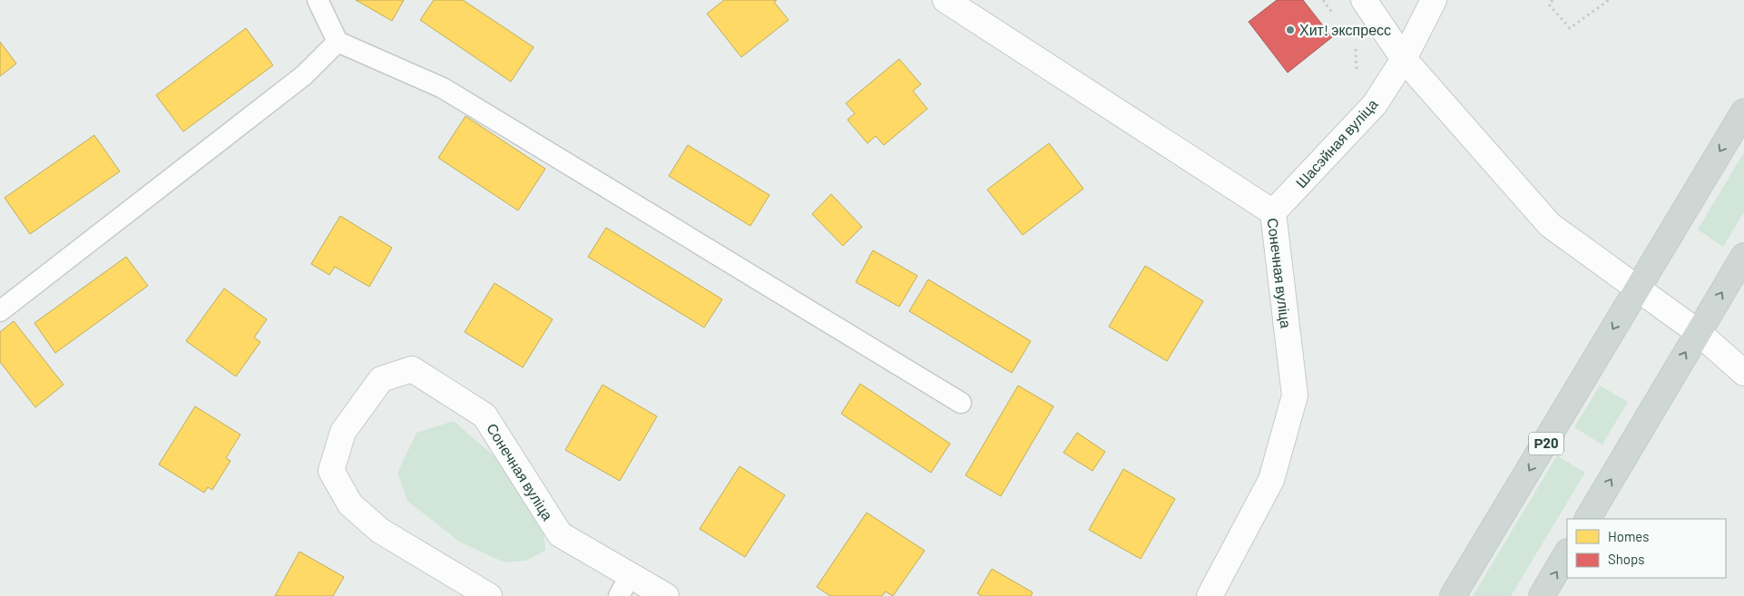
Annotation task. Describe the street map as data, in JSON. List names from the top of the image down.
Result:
{
  "streets": {
    "main road": ["Р20"],
    "street": ["Шасэйная вуліца", "Сонечная вуліца"]
  },
  "crossings": [
    ["Шасэйная вуліца", "Сонечная вуліца"]
  ],
  "places": ["Хит! экспресс"],
  "legend": ["Homes", "Shops"]
}
